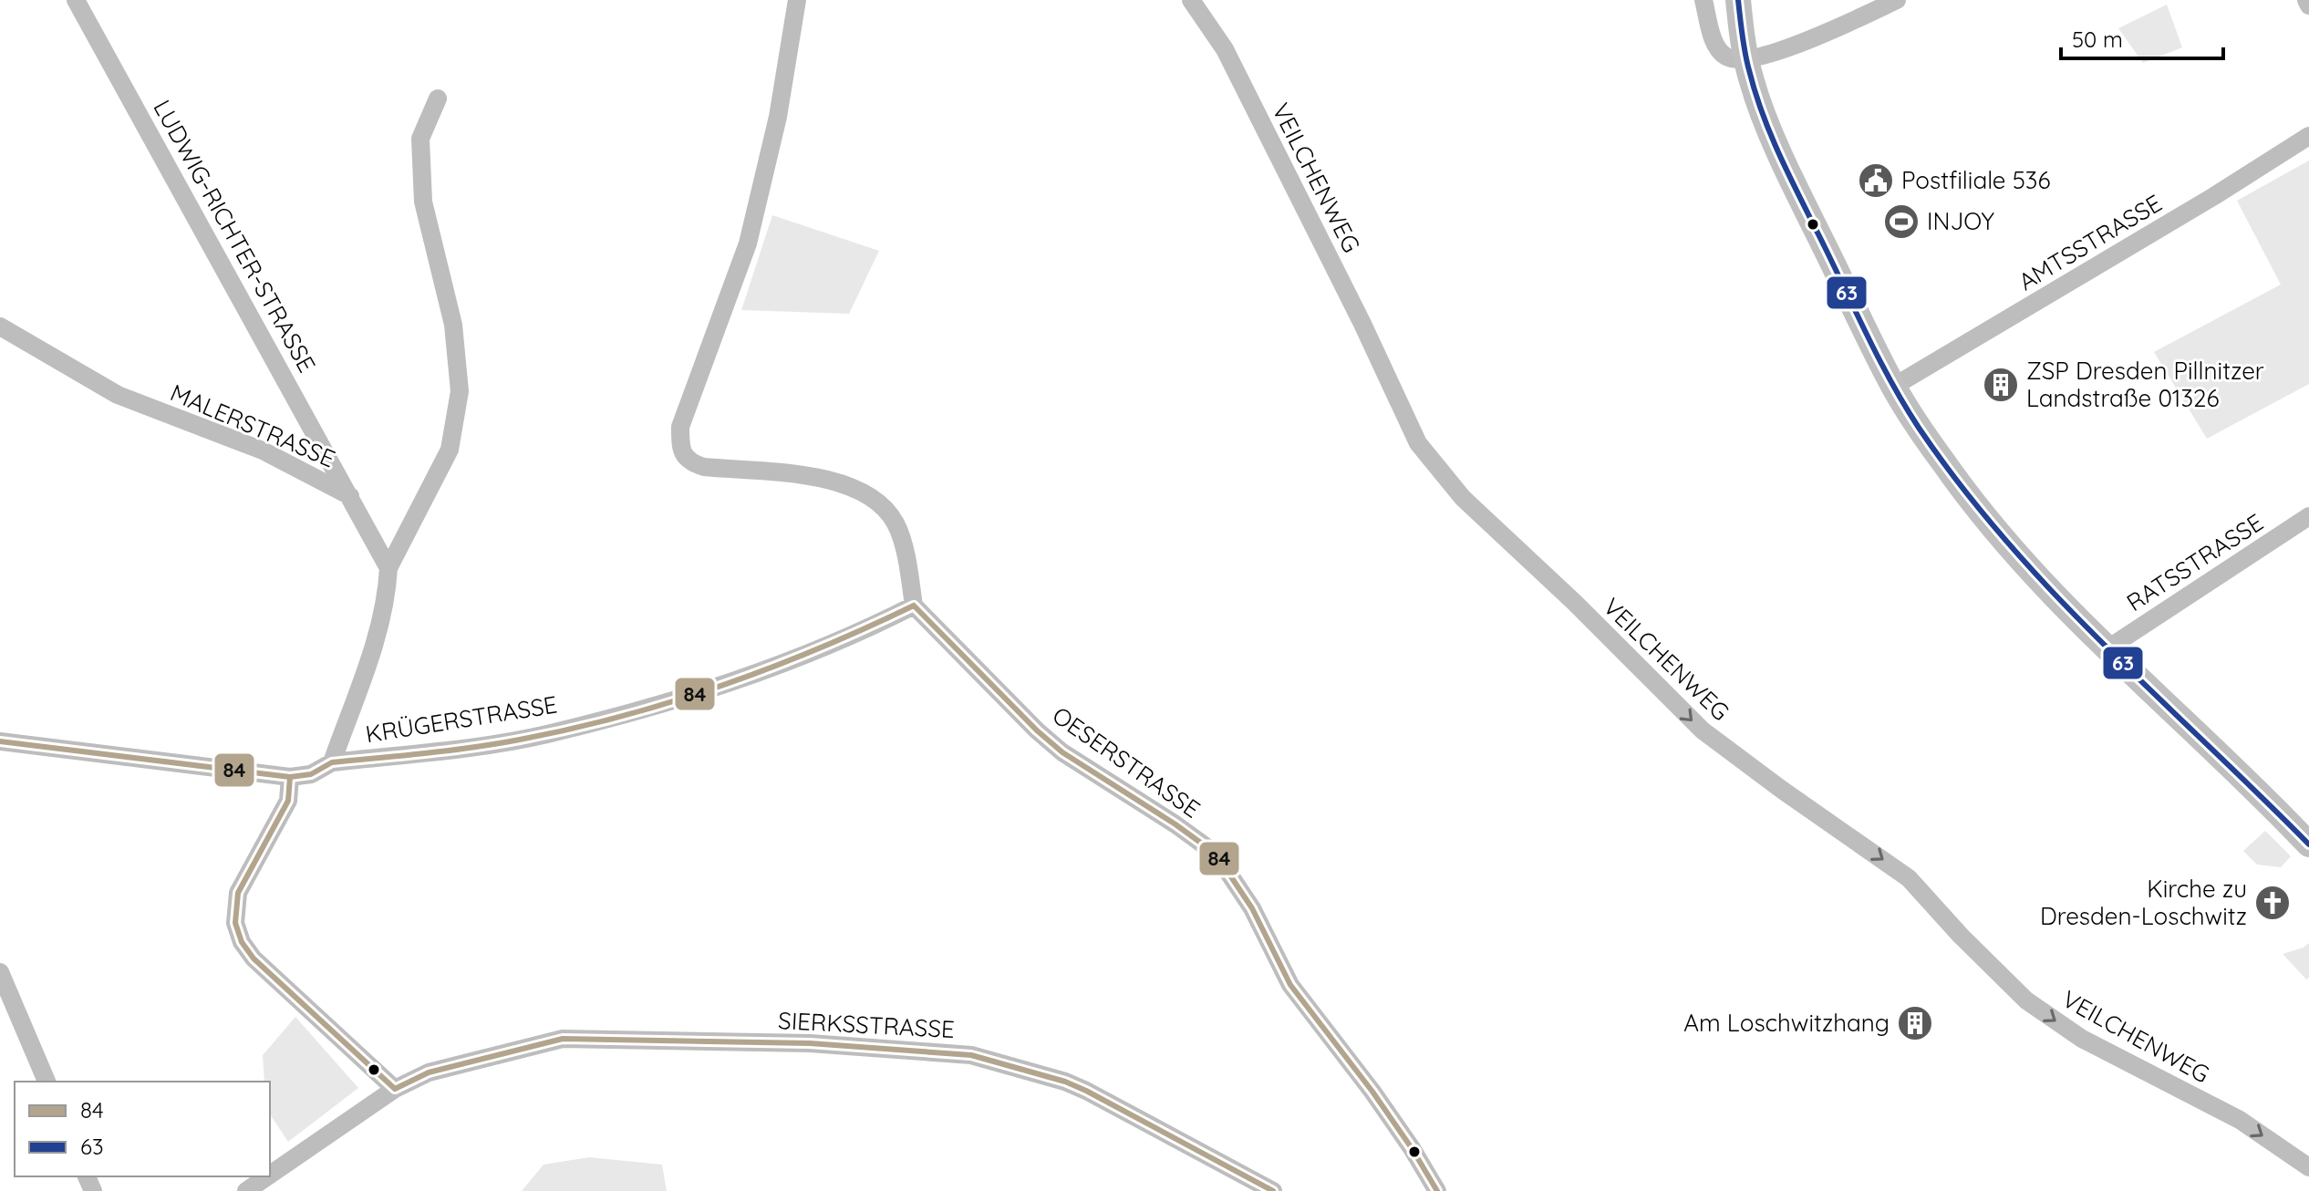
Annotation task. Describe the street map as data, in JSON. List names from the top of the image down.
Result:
{
  "streets": {
    "street": [
      "VEILCHENWEG",
      "LUDWIG-RICHTER-STRASSE",
      "AMTSSTRASSE",
      "MALERSTRASSE",
      "RATSSTRASSE",
      "KRÜGERSTRASSE",
      "OESERSTRASSE",
      "SIERKSSTRASSE"
    ]
  },
  "crossings": [
    ["LUDWIG-RICHTER-STRASSE", "MALERSTRASSE"],
    ["KRÜGERSTRASSE", "OESERSTRASSE"]
  ],
  "one_way": ["VEILCHENWEG"],
  "places": {
    "public building": ["Postfiliale 536"],
    "sports": ["INJOY"],
    "building": ["ZSP Dresden Pillnitzer Landstraße 01326", "Am Loschwitzhang"],
    "church": ["Kirche zu Dresden-Loschwitz"]
  },
  "lines": ["transit line 63", "transit line 84"],
  "legend": ["84", "63"],
  "scale_bar": "50 m"
}
